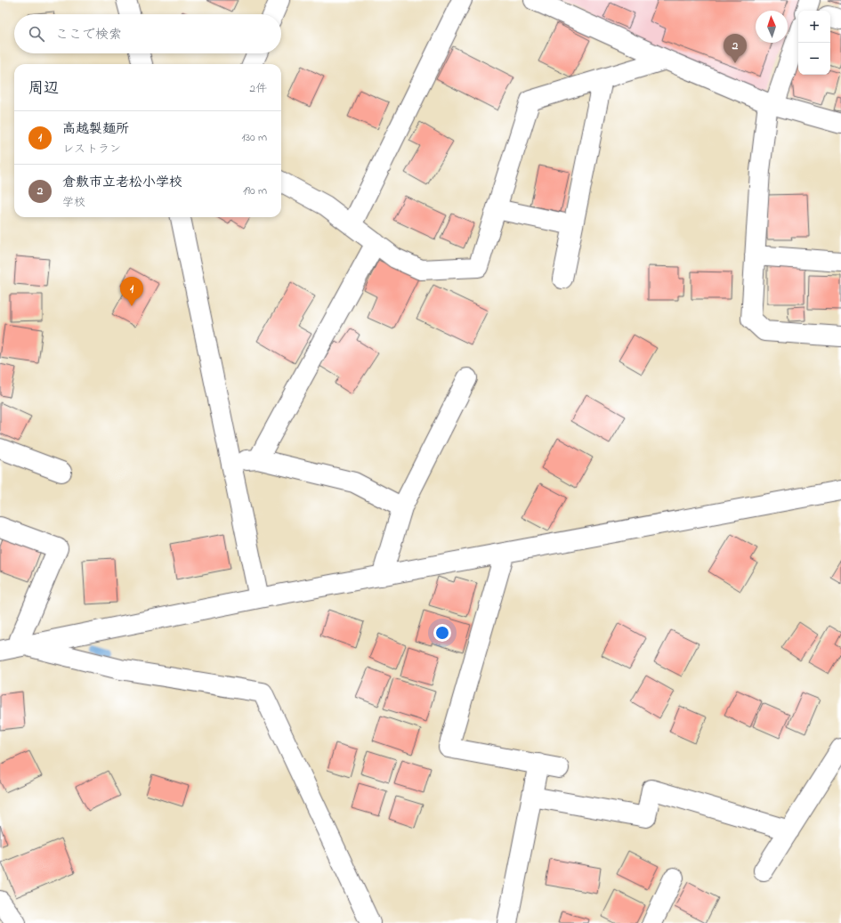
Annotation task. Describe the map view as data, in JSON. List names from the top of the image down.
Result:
{
  "north": "top",
  "page": {
    "map_buttons": ["+", "−"],
    "search": "ここで検索",
    "pins": ["2", "1"],
    "heading": ["周辺", "2件"],
    "list": [
      {
        "mark": "1",
        "name": "高越製麺所",
        "note": "レストラン",
        "value": "130 m"
      },
      {
        "mark": "2",
        "name": "倉敷市立老松小学校",
        "note": "学校",
        "value": "190 m"
      }
    ]
  }
}
